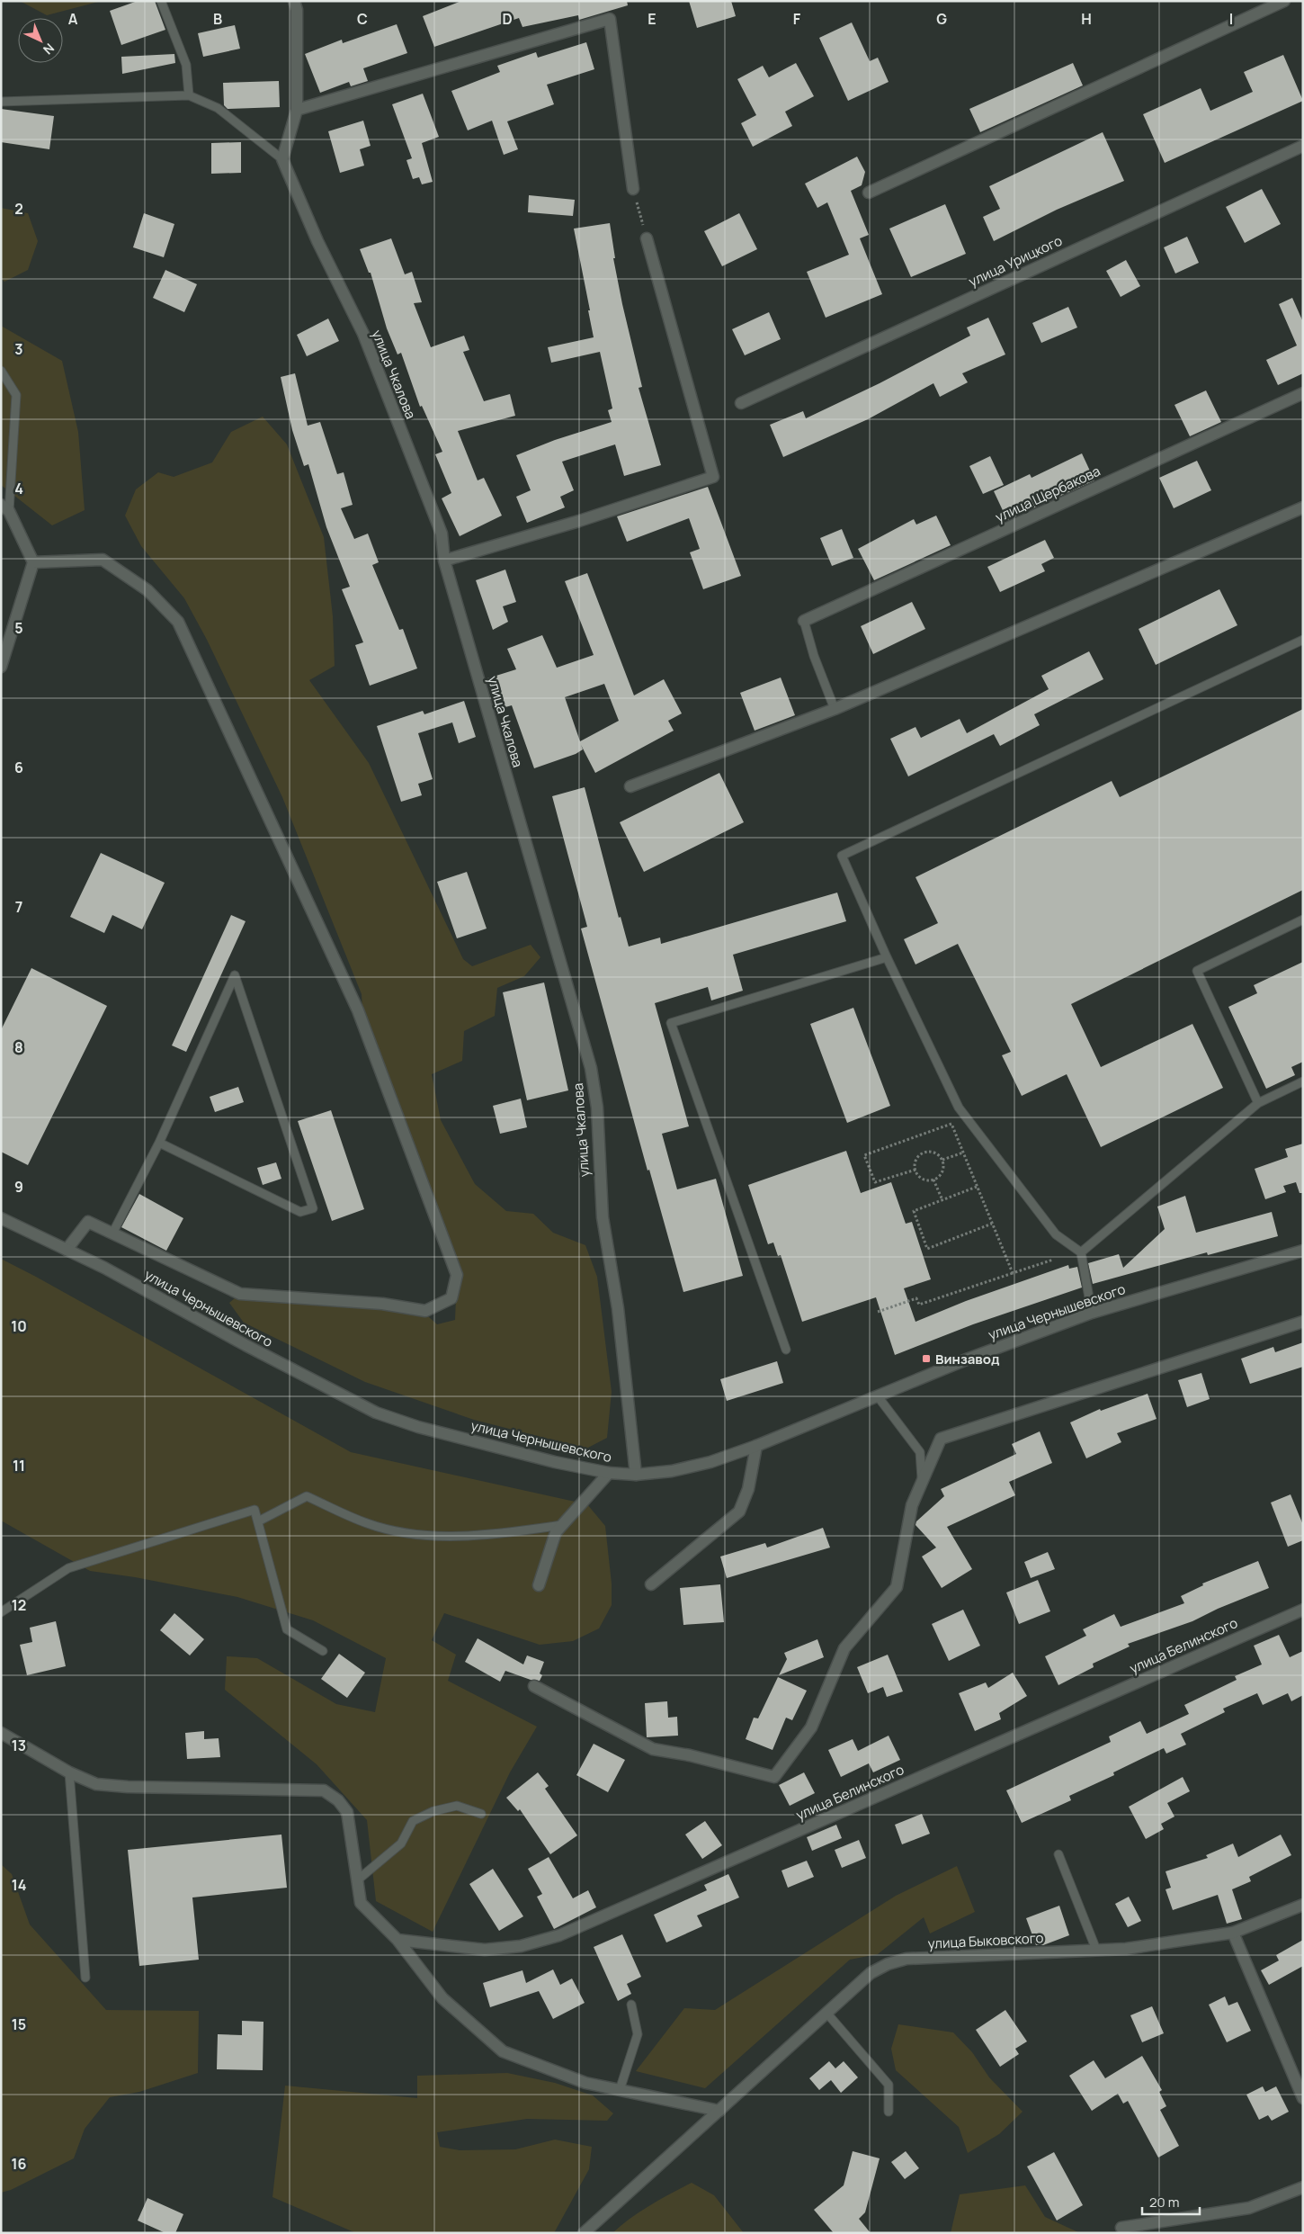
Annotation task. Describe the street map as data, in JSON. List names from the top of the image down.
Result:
{
  "streets": {
    "street": [
      "улица Урицкого",
      "улица Чкалова",
      "улица Щербакова",
      "улица Чернышевского",
      "улица Белинского",
      "улица Быковского"
    ]
  },
  "crossings": [
    ["улица Чкалова", "улица Чернышевского"]
  ],
  "places": {
    "transit": ["Винзавод"]
  },
  "scale_bar": "20 m",
  "north": "bottom right",
  "grid": {
    "columns": [
      "A",
      "B",
      "C",
      "D",
      "E",
      "F",
      "G",
      "H",
      "I"
    ],
    "rows": [
      "2",
      "3",
      "4",
      "5",
      "6",
      "7",
      "8",
      "9",
      "10",
      "11",
      "12",
      "13",
      "14",
      "15",
      "16"
    ]
  }
}
